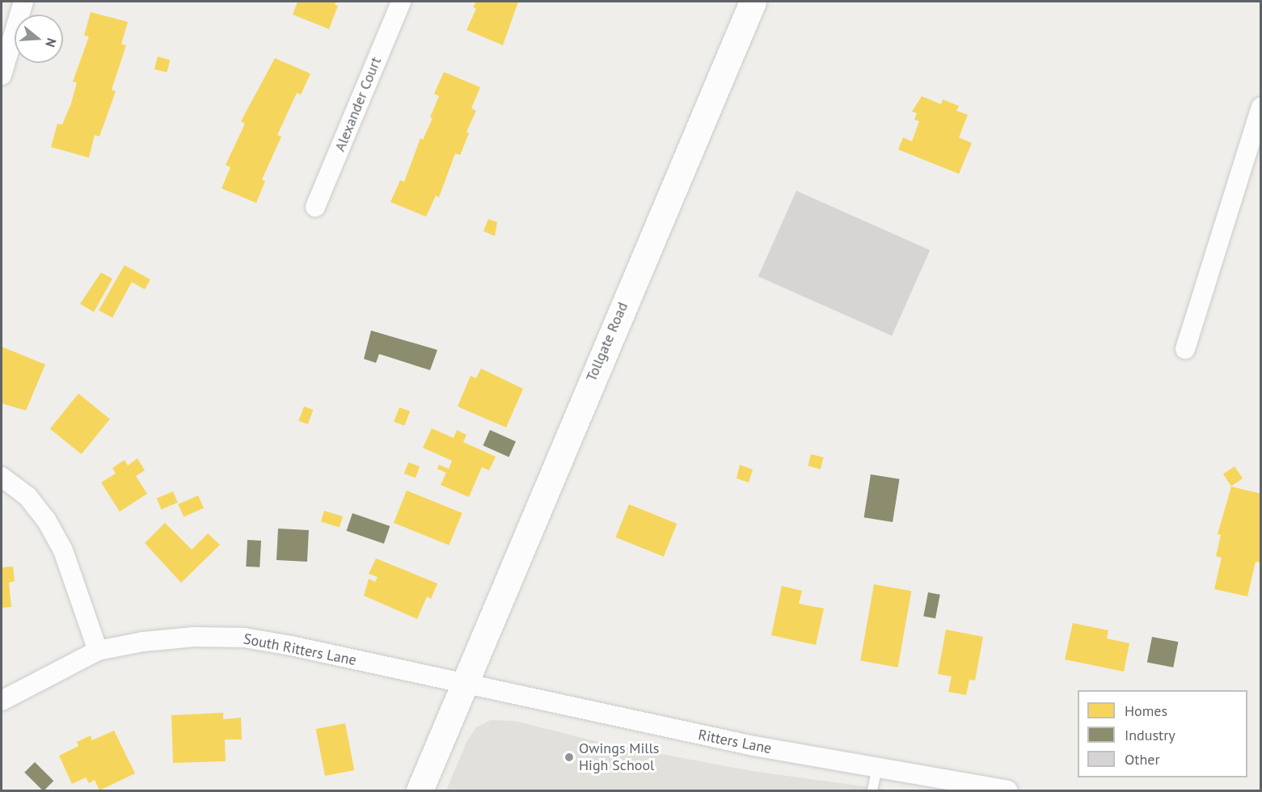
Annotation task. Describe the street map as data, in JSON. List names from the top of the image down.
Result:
{
  "streets": {
    "street": [
      "Alexander Court",
      "Tollgate Road",
      "South Ritters Lane",
      "Ritters Lane"
    ]
  },
  "crossings": [
    ["Tollgate Road", "South Ritters Lane"],
    ["Tollgate Road", "Ritters Lane"],
    ["South Ritters Lane", "Ritters Lane"]
  ],
  "places": ["Owings Mills High School"],
  "legend": ["Homes", "Industry", "Other"],
  "north": "right"
}
